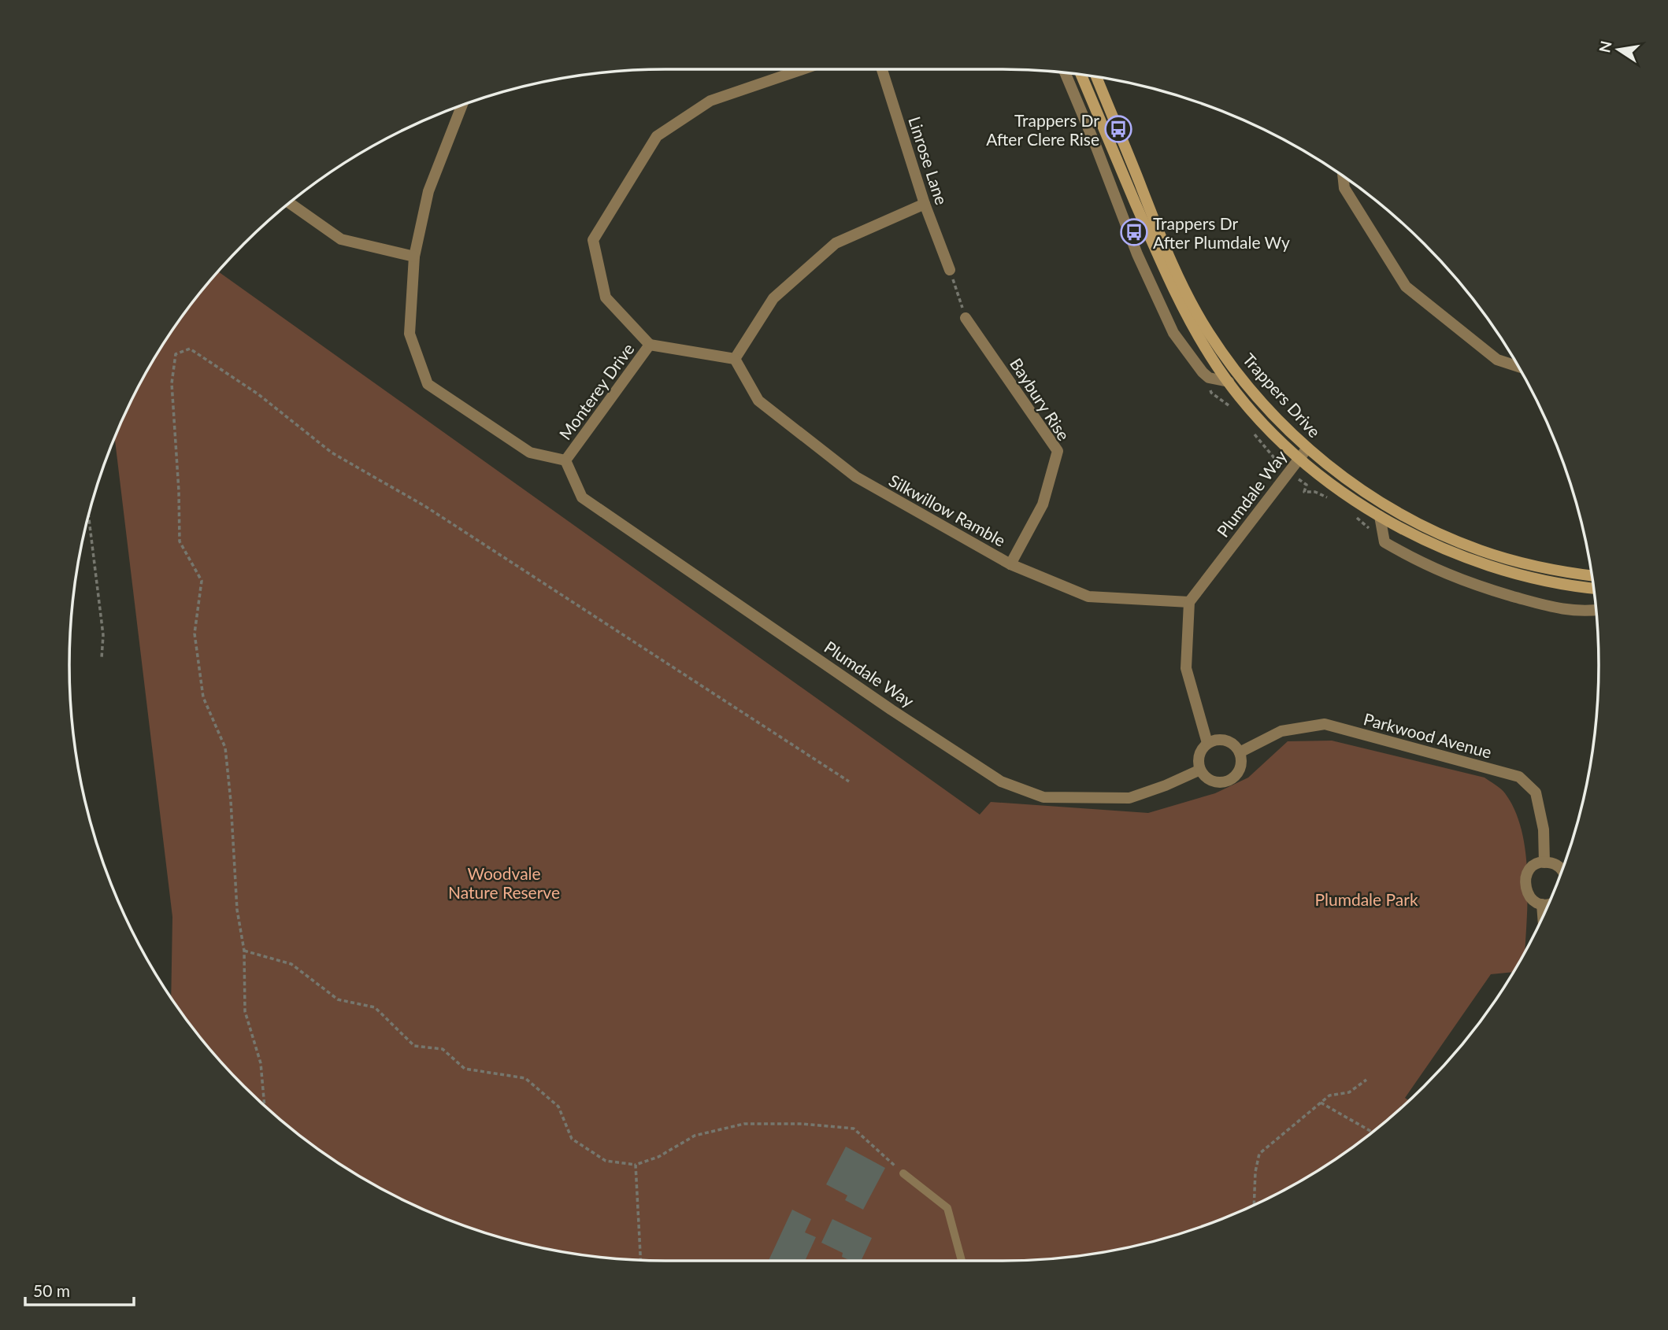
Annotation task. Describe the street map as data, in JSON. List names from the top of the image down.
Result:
{
  "streets": {
    "main road": ["Trappers Drive"],
    "street": [
      "Linrose Lane",
      "Monterey Drive",
      "Baybury Rise",
      "Plumdale Way",
      "Silkwillow Ramble",
      "Parkwood Avenue"
    ]
  },
  "crossings": [
    ["Monterey Drive", "Plumdale Way"],
    ["Trappers Drive", "Plumdale Way"],
    ["Baybury Rise", "Silkwillow Ramble"],
    ["Plumdale Way", "Silkwillow Ramble"],
    ["Plumdale Way", "Parkwood Avenue"]
  ],
  "parks": ["Woodvale Nature Reserve", "Plumdale Park"],
  "places": {
    "bus stop": ["Trappers Dr After Clere Rise", "Trappers Dr After Plumdale Wy"]
  },
  "scale_bar": "50 m",
  "north": "left"
}
